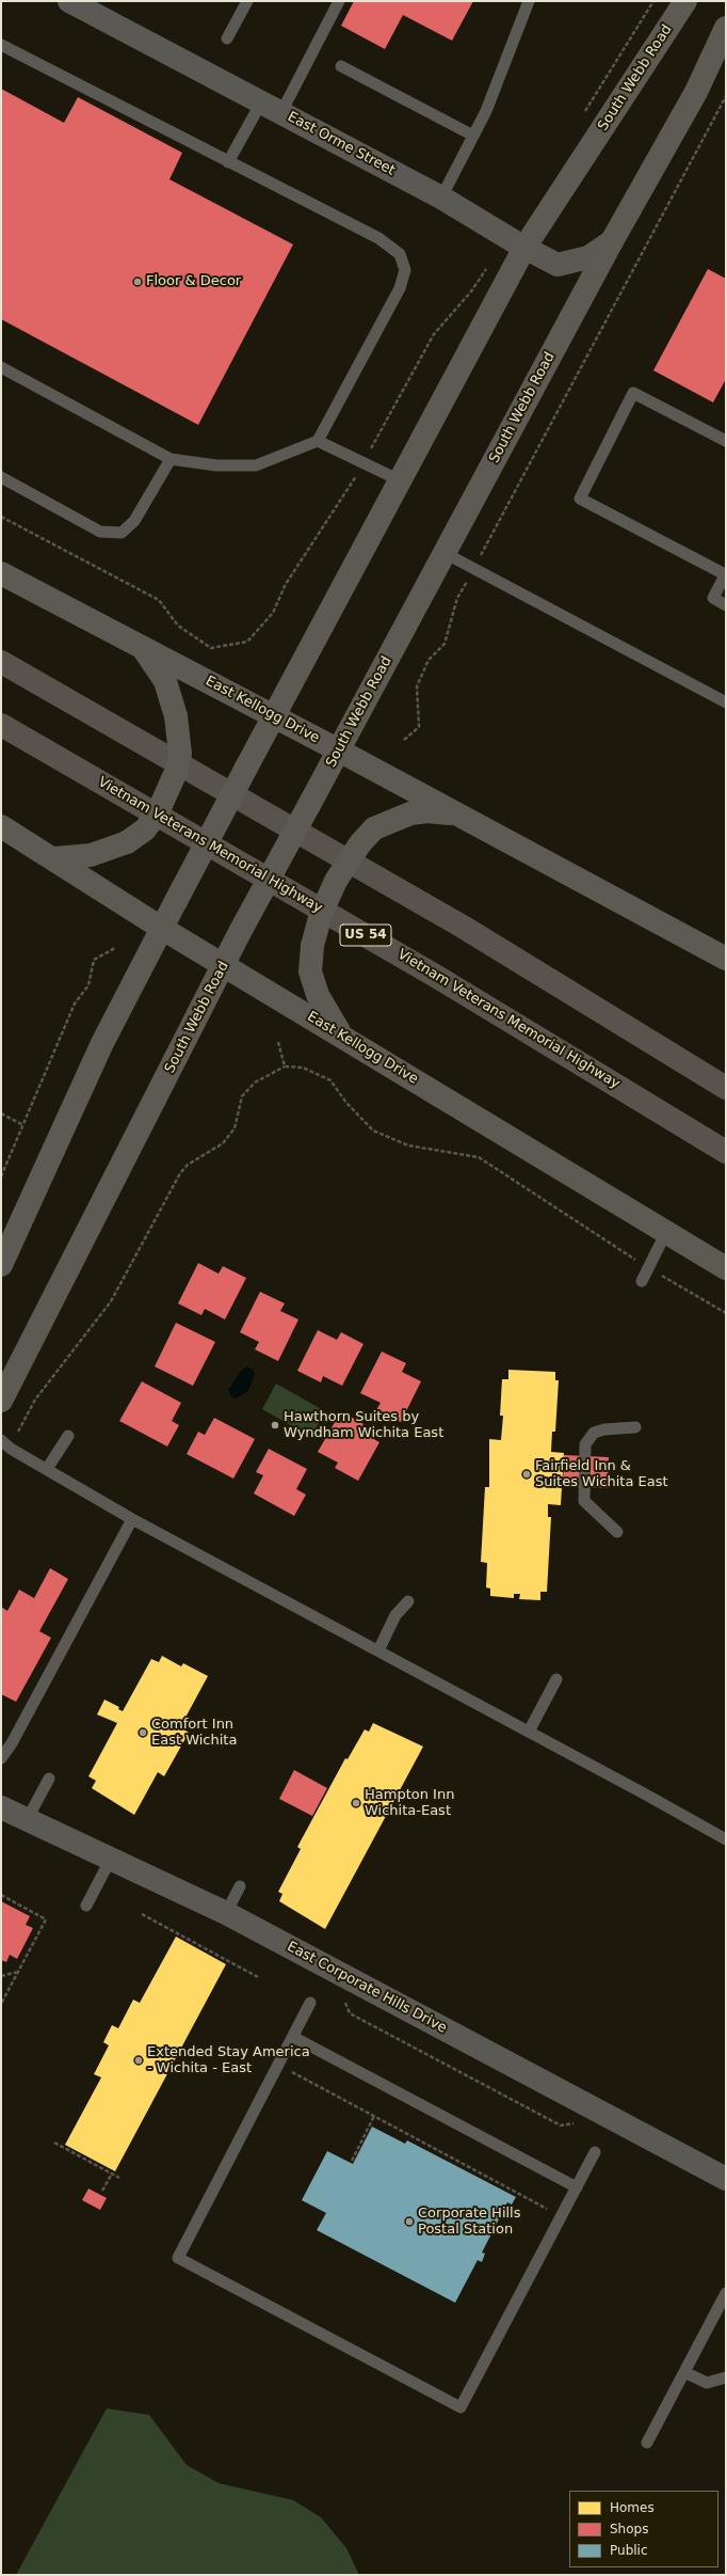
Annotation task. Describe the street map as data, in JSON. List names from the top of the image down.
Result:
{
  "streets": {
    "highway": ["Vietnam Veterans Memorial Highway", "US 54"],
    "main road": ["South Webb Road", "East Kellogg Drive"],
    "street": ["East Orme Street", "East Corporate Hills Drive"]
  },
  "crossings": [
    ["South Webb Road", "East Orme Street"],
    ["South Webb Road", "East Kellogg Drive"]
  ],
  "places": [
    "Floor & Decor",
    "Hawthorn Suites by Wyndham Wichita East",
    "Fairfield Inn & Suites Wichita East",
    "Comfort Inn East Wichita",
    "Hampton Inn Wichita-East",
    "Extended Stay America - Wichita - East",
    "Corporate Hills Postal Station"
  ],
  "legend": ["Homes", "Shops", "Public"]
}
